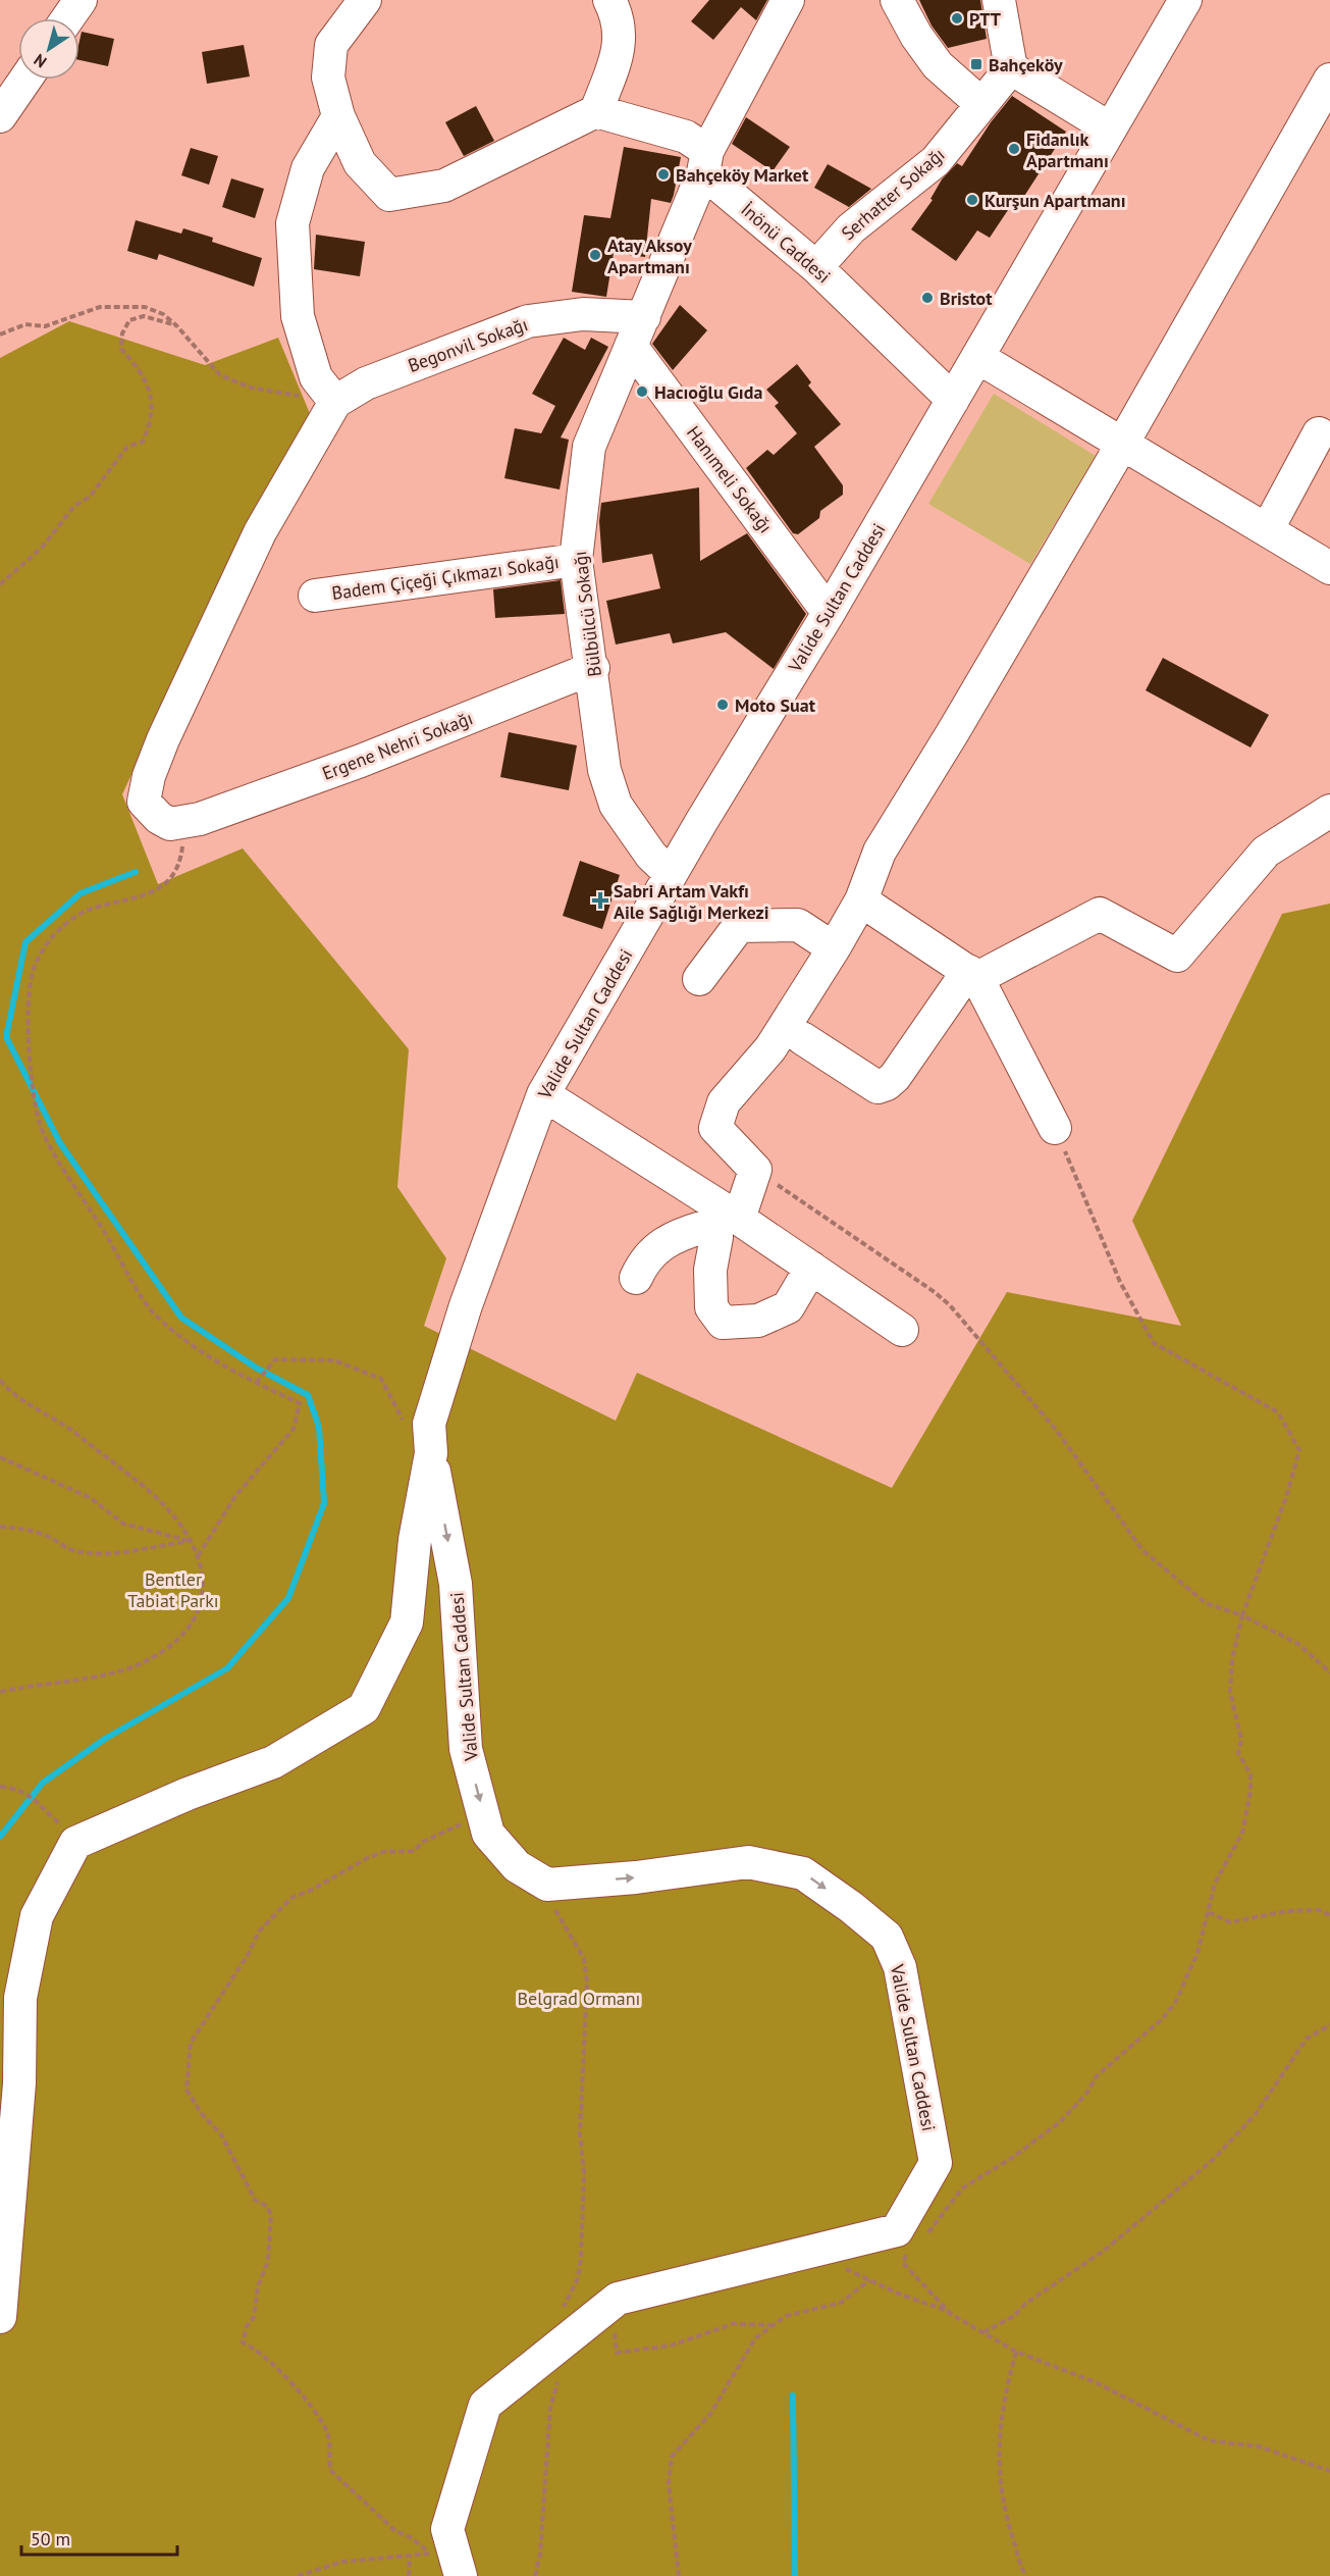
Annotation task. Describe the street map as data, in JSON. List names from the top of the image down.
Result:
{
  "streets": {
    "street": [
      "Serhatter Sokağı",
      "İnönü Caddesi",
      "Begonvil Sokağı",
      "Hanımeli Sokağı",
      "Badem Çiçeği Çıkmazı Sokağı",
      "Valide Sultan Caddesi",
      "Bülbülcü Sokağı",
      "Ergene Nehri Sokağı"
    ]
  },
  "crossings": [
    ["Serhatter Sokağı", "İnönü Caddesi"],
    ["İnönü Caddesi", "Valide Sultan Caddesi"],
    ["İnönü Caddesi", "Bülbülcü Sokağı"],
    ["Begonvil Sokağı", "Bülbülcü Sokağı"],
    ["Hanımeli Sokağı", "Valide Sultan Caddesi"],
    ["Hanımeli Sokağı", "Bülbülcü Sokağı"],
    ["Badem Çiçeği Çıkmazı Sokağı", "Bülbülcü Sokağı"],
    ["Valide Sultan Caddesi", "Bülbülcü Sokağı"],
    ["Bülbülcü Sokağı", "Ergene Nehri Sokağı"]
  ],
  "parks": ["Bentler Tabiat Parkı", "Belgrad Ormanı"],
  "places": {
    "other": [
      "PTT",
      "Fidanlık Apartmanı",
      "Bahçeköy Market",
      "Kurşun Apartmanı",
      "Atay Aksoy Apartmanı",
      "Bristot",
      "Hacıoğlu Gıda",
      "Moto Suat"
    ],
    "transit": ["Bahçeköy"],
    "health": ["Sabri Artam Vakfı Aile Sağlığı Merkezi"]
  },
  "scale_bar": "50 m",
  "north": "bottom left"
}
